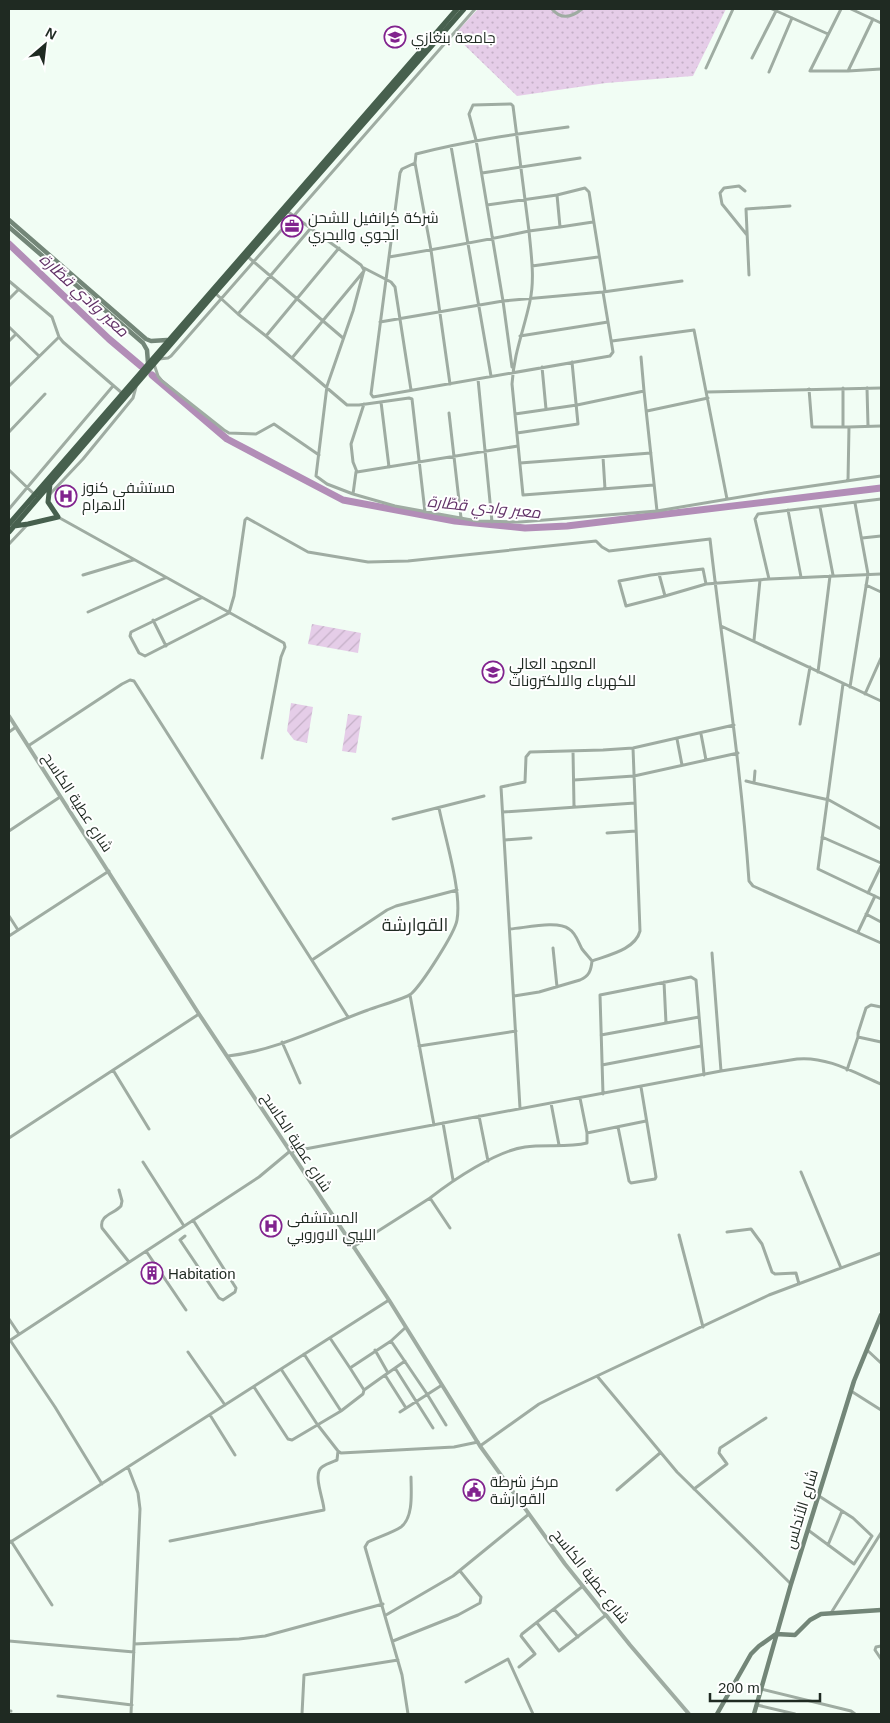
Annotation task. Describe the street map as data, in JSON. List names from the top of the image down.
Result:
{
  "streets": {
    "main road": ["شارع الأندلس"],
    "street": ["شارع عطية الكاسح"]
  },
  "districts": ["القوارشة"],
  "water": ["معبر وادي قطّارة"],
  "places": {
    "school or university": ["جامعة بنغازي", "المعهد العالي للكهرباء والالكترونات"],
    "office": ["شركة كرانفيل للشحن الجوي والبحري"],
    "hospital": ["مستشفى كنوز الاهرام", "المستشفی الليبي الاوروبي"],
    "building": ["Habitation"],
    "public building": ["مركز شرطة القوارشة"]
  },
  "scale_bar": "200 m",
  "north": "top right"
}
